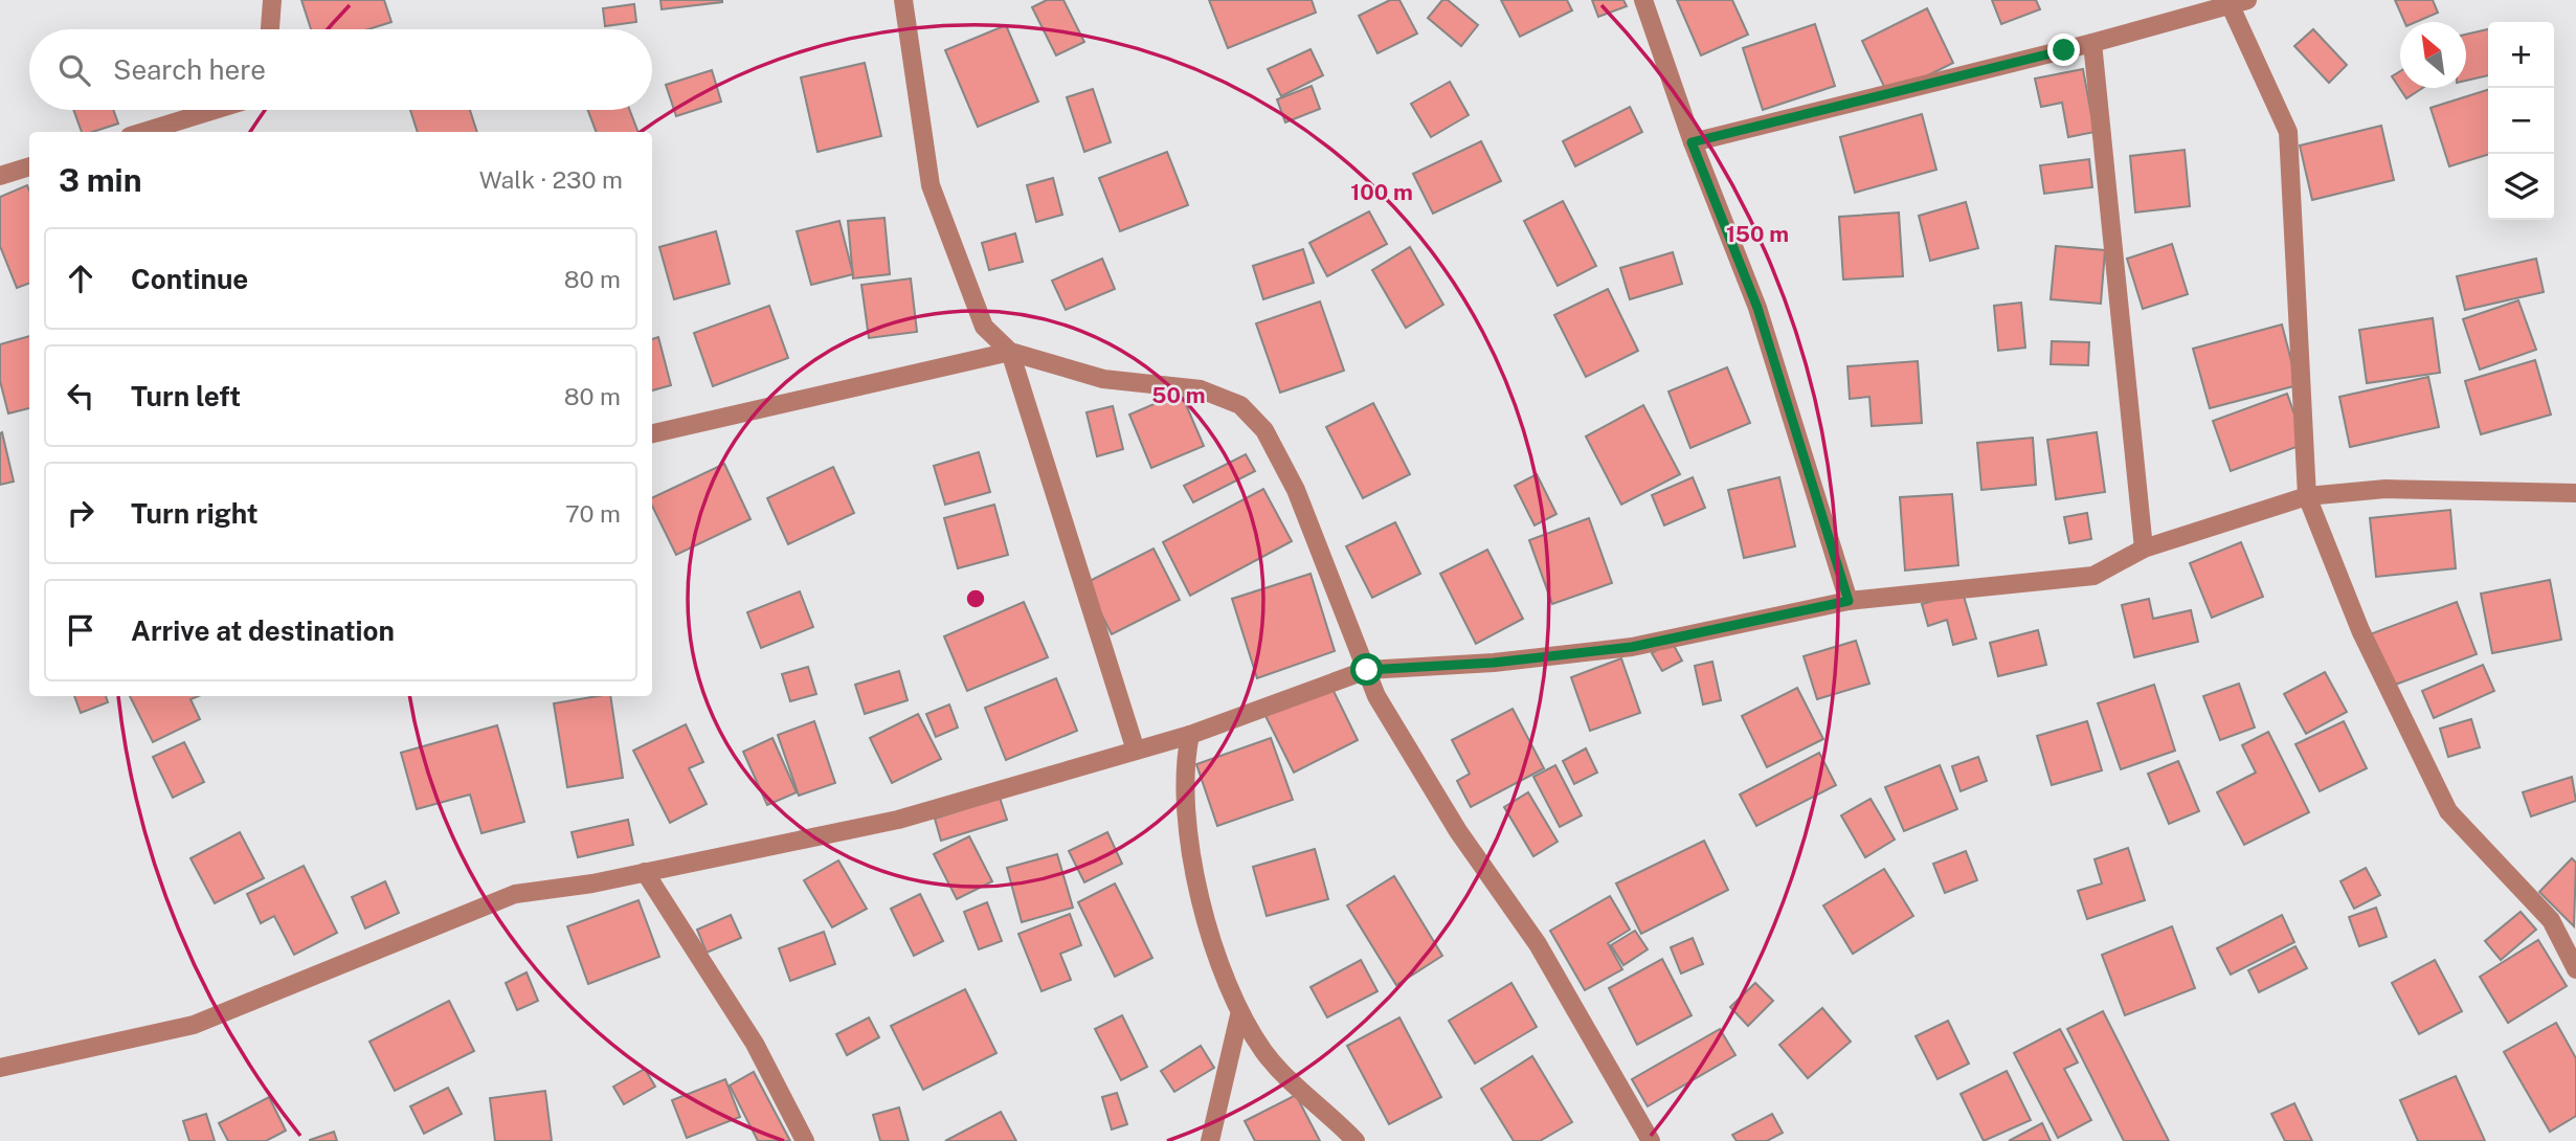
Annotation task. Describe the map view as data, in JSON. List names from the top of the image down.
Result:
{
  "north": "top left",
  "page": {
    "map_buttons": ["+", "−"],
    "search": "Search here",
    "heading": ["3 min", "Walk · 230 m"],
    "list": [
      ["Continue", "80 m"],
      ["Turn left", "80 m"],
      ["Turn right", "70 m"],
      "Arrive at destination"
    ]
  },
  "rings": ["100 m", "150 m", "50 m"]
}
